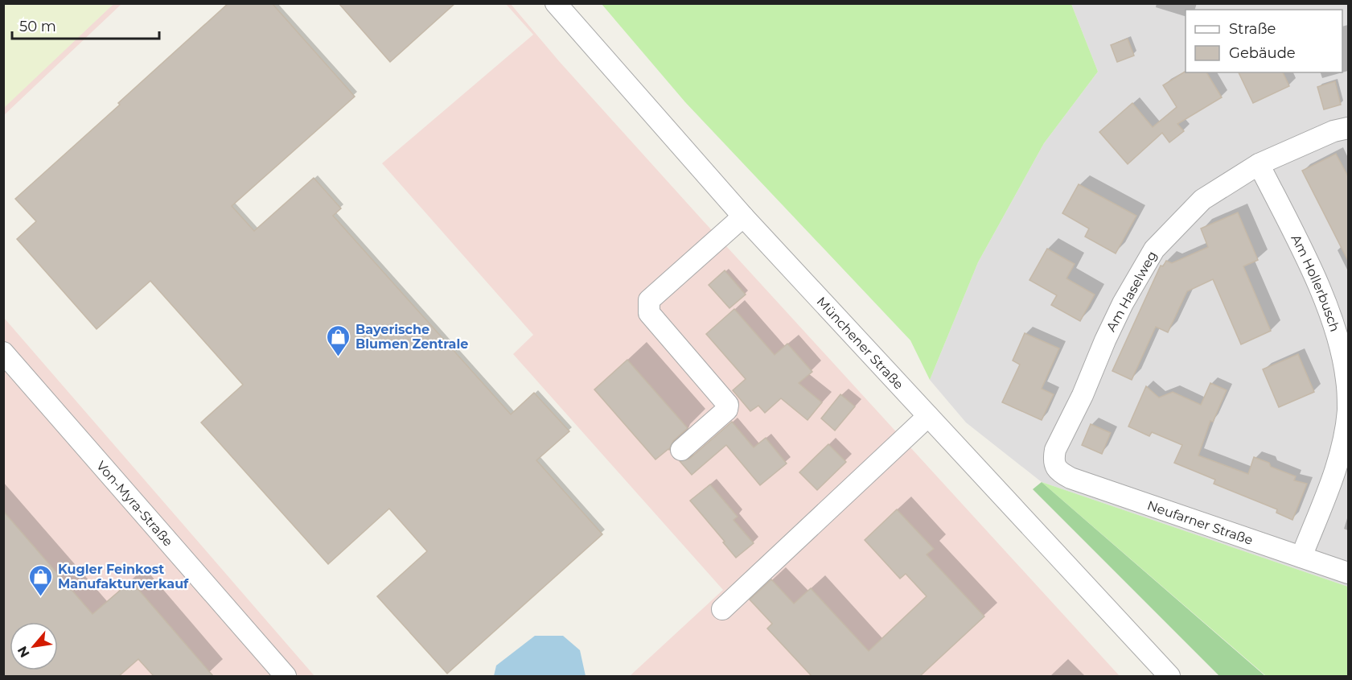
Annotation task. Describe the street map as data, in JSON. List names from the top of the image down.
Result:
{
  "streets": {
    "street": [
      "Am Hollerbusch",
      "Am Haselweg",
      "Münchener Straße",
      "Von-Myra-Straße",
      "Neufarner Straße"
    ]
  },
  "crossings": [
    ["Am Hollerbusch", "Am Haselweg"],
    ["Am Hollerbusch", "Neufarner Straße"],
    ["Am Haselweg", "Neufarner Straße"]
  ],
  "places": {
    "shop": ["Bayerische Blumen Zentrale", "Kugler Feinkost Manufakturverkauf"]
  },
  "legend": ["Straße", "Gebäude"],
  "scale_bar": "50 m",
  "north": "bottom left"
}
